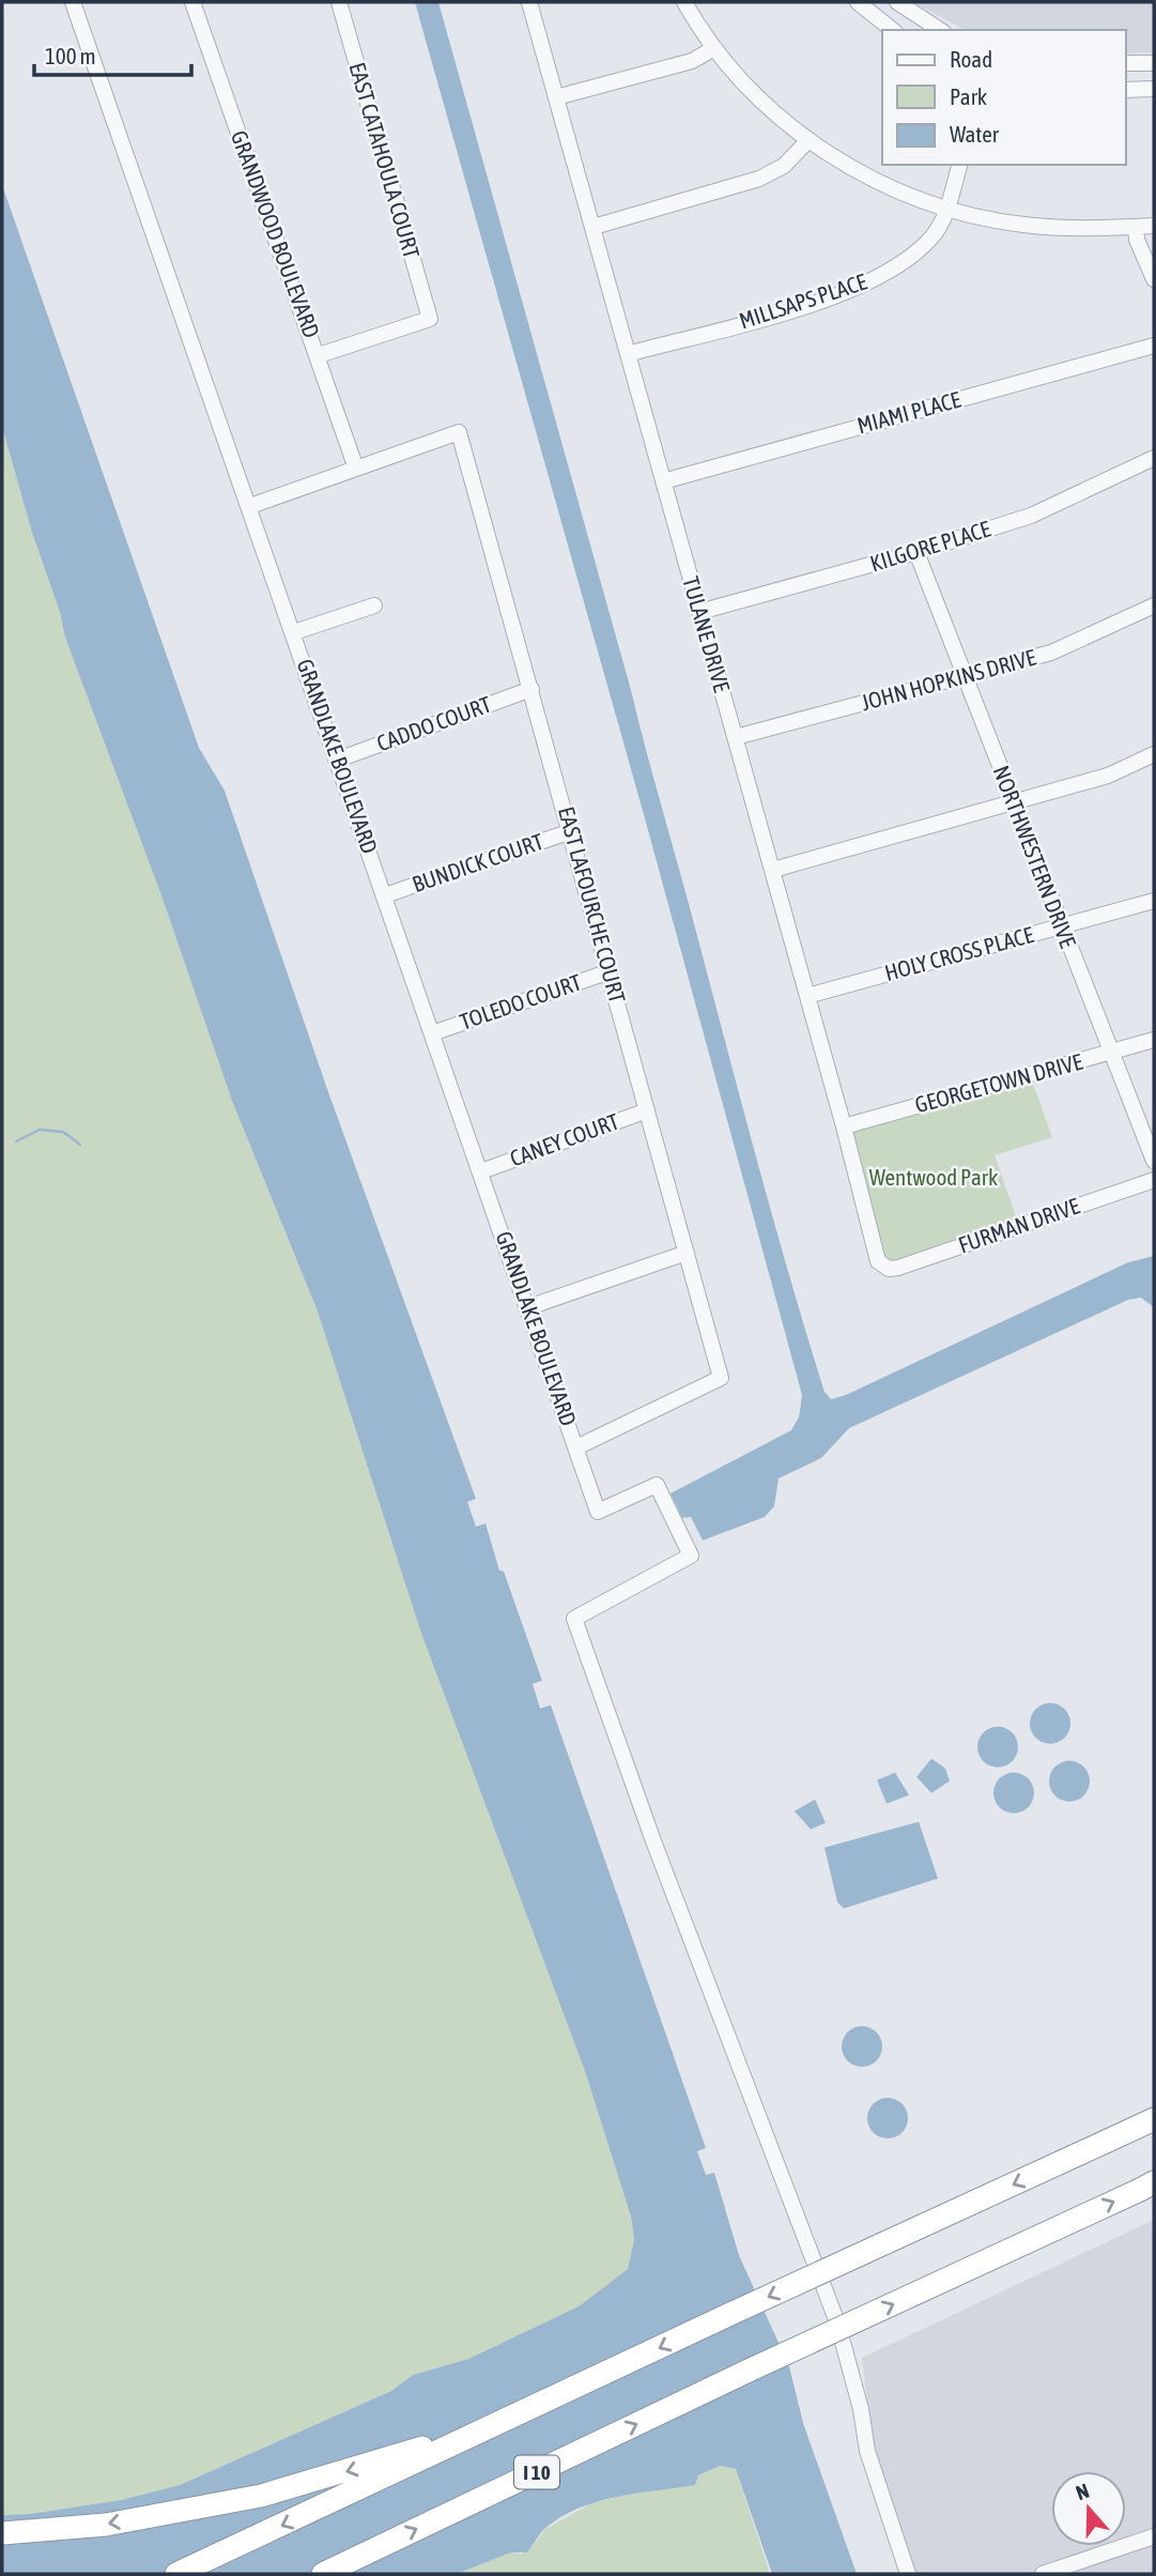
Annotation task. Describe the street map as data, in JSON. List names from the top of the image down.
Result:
{
  "streets": {
    "highway": ["I 10"],
    "street": [
      "EAST CATAHOULA COURT",
      "GRANDWOOD BOULEVARD",
      "MILLSAPS PLACE",
      "MIAMI PLACE",
      "KILGORE PLACE",
      "TULANE DRIVE",
      "JOHN HOPKINS DRIVE",
      "CADDO COURT",
      "GRANDLAKE BOULEVARD",
      "NORTHWESTERN DRIVE",
      "BUNDICK COURT",
      "EAST LAFOURCHE COURT",
      "HOLY CROSS PLACE",
      "TOLEDO COURT",
      "GEORGETOWN DRIVE",
      "CANEY COURT",
      "FURMAN DRIVE"
    ]
  },
  "crossings": [
    ["EAST CATAHOULA COURT", "GRANDWOOD BOULEVARD"],
    ["GRANDWOOD BOULEVARD", "EAST LAFOURCHE COURT"],
    ["MILLSAPS PLACE", "TULANE DRIVE"],
    ["MIAMI PLACE", "TULANE DRIVE"],
    ["KILGORE PLACE", "TULANE DRIVE"],
    ["KILGORE PLACE", "NORTHWESTERN DRIVE"],
    ["TULANE DRIVE", "JOHN HOPKINS DRIVE"],
    ["TULANE DRIVE", "HOLY CROSS PLACE"],
    ["TULANE DRIVE", "GEORGETOWN DRIVE"],
    ["TULANE DRIVE", "FURMAN DRIVE"],
    ["JOHN HOPKINS DRIVE", "NORTHWESTERN DRIVE"],
    ["CADDO COURT", "GRANDLAKE BOULEVARD"],
    ["CADDO COURT", "EAST LAFOURCHE COURT"],
    ["GRANDLAKE BOULEVARD", "BUNDICK COURT"],
    ["GRANDLAKE BOULEVARD", "EAST LAFOURCHE COURT"],
    ["GRANDLAKE BOULEVARD", "TOLEDO COURT"],
    ["GRANDLAKE BOULEVARD", "CANEY COURT"],
    ["NORTHWESTERN DRIVE", "HOLY CROSS PLACE"],
    ["NORTHWESTERN DRIVE", "GEORGETOWN DRIVE"],
    ["BUNDICK COURT", "EAST LAFOURCHE COURT"],
    ["EAST LAFOURCHE COURT", "TOLEDO COURT"],
    ["EAST LAFOURCHE COURT", "CANEY COURT"]
  ],
  "parks": ["Wentwood Park"],
  "legend": ["Road", "Park", "Water"],
  "scale_bar": "100 m",
  "north": "top"
}
